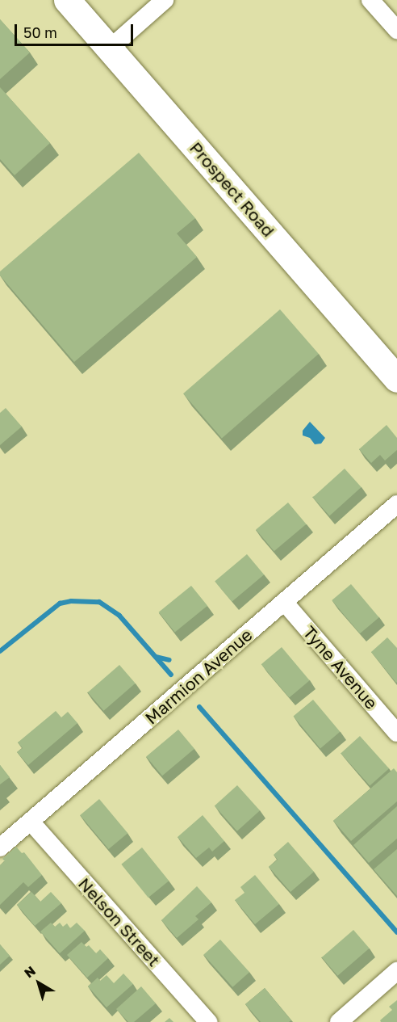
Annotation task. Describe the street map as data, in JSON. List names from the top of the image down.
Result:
{
  "streets": {
    "main road": ["Prospect Road"],
    "street": ["Tyne Avenue", "Marmion Avenue", "Nelson Street"]
  },
  "crossings": [
    ["Tyne Avenue", "Marmion Avenue"],
    ["Marmion Avenue", "Nelson Street"]
  ],
  "scale_bar": "50 m",
  "north": "top left"
}
